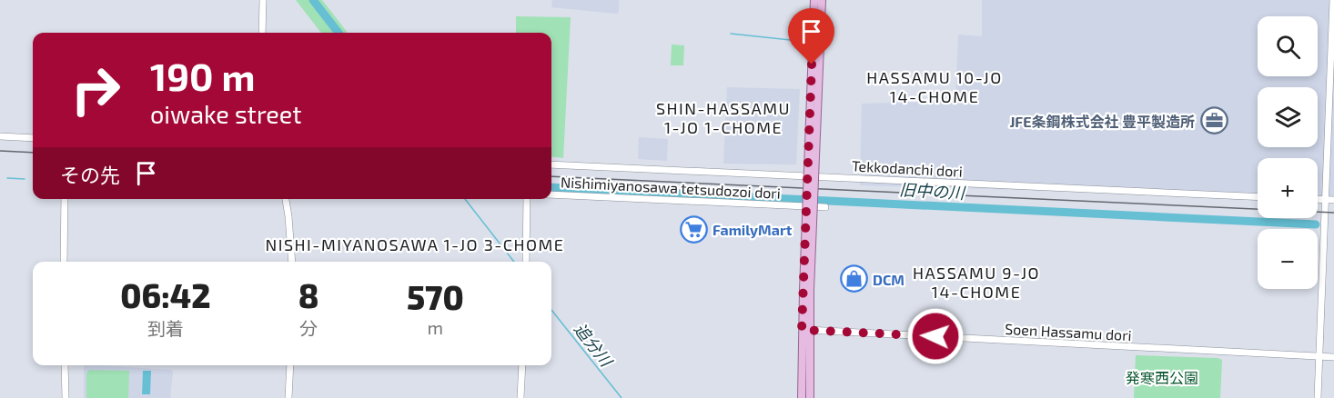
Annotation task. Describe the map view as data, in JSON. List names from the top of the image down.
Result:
{
  "streets": {
    "street": ["Tekkodanchi dori", "Nishimiyanosawa tetsudozoi dori", "Soen Hassamu dori"]
  },
  "districts": [
    "HASSAMU 10-JO 14-CHOME",
    "SHIN-HASSAMU 1-JO 1-CHOME",
    "NISHI-MIYANOSAWA 1-JO 3-CHOME",
    "HASSAMU 9-JO 14-CHOME"
  ],
  "water": ["旧中の川", "追分川"],
  "parks": ["発寒西公園"],
  "places": {
    "office": ["JFE条鋼株式会社 豊平製造所"],
    "supermarket": ["FamilyMart"],
    "shop": ["DCM"]
  },
  "page": {
    "map_buttons": ["+", "−"],
    "turn": ["190 m", "oiwake street"],
    "then": "その先",
    "eta": [
      "06:42",
      "到着",
      "8",
      "分",
      "570",
      "m"
    ]
  }
}
